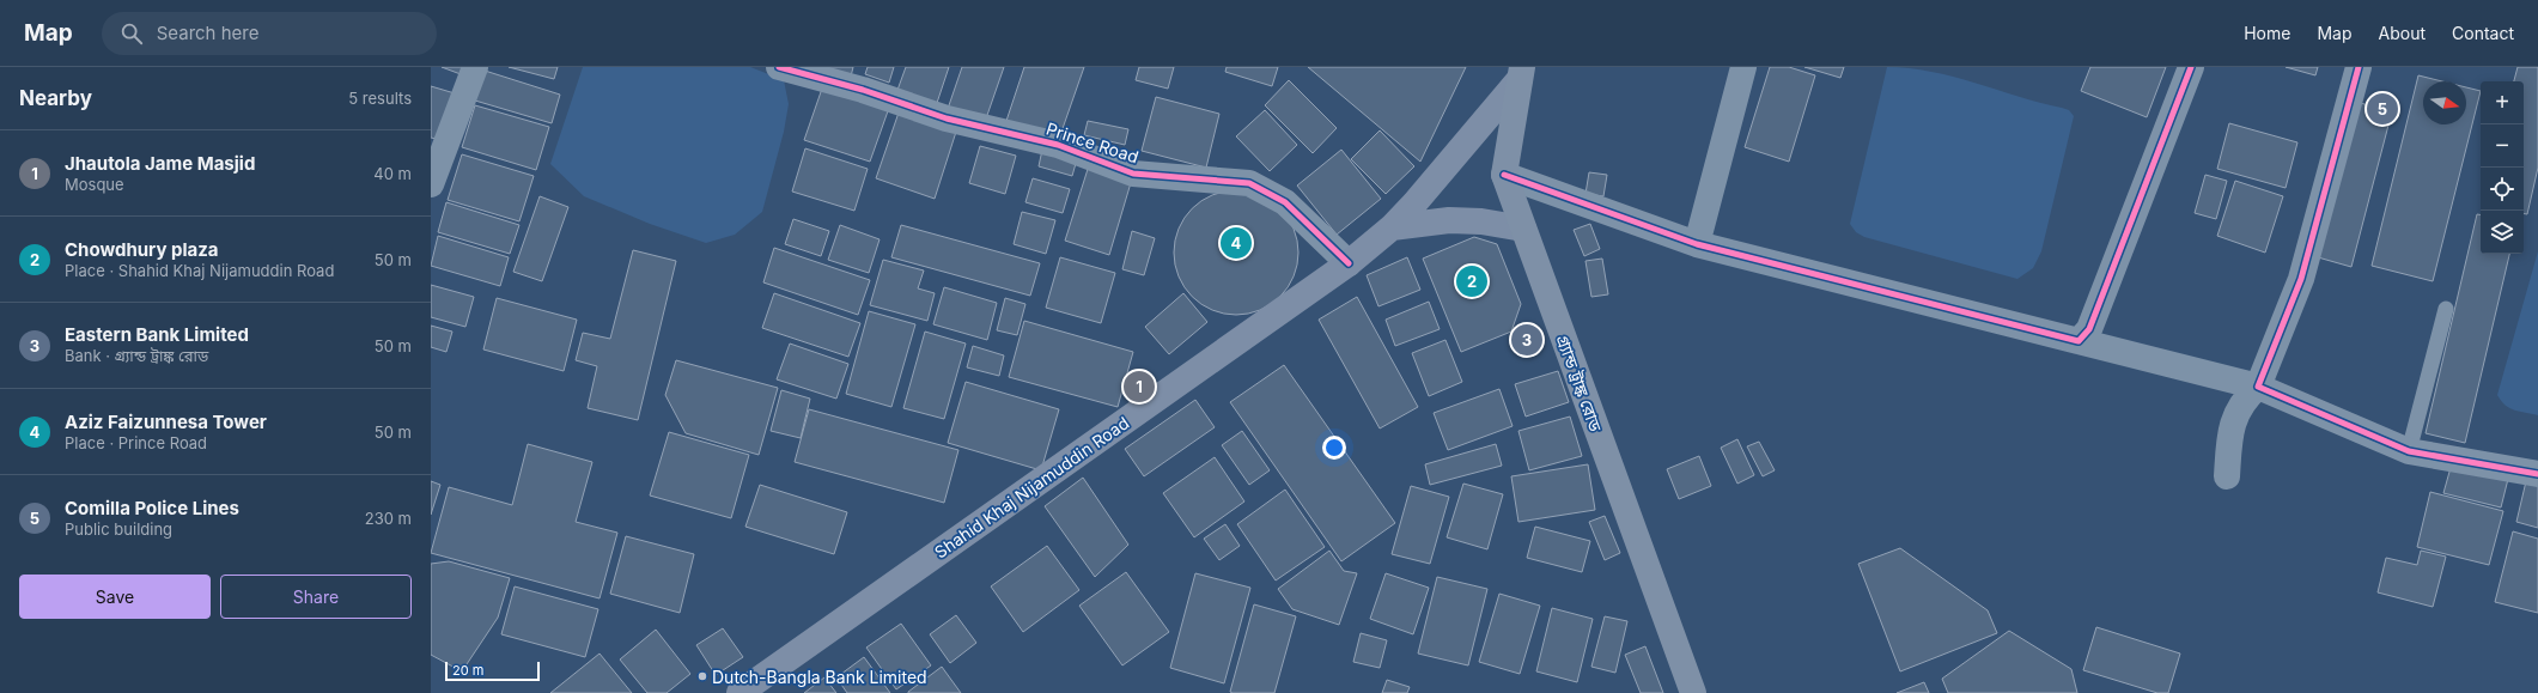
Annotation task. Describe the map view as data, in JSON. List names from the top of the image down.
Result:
{
  "streets": {
    "highway": ["গ্র্যান্ড ট্রাঙ্ক রোড"],
    "main road": ["Shahid Khaj Nijamuddin Road"],
    "street": ["Prince Road"]
  },
  "crossings": [
    ["Prince Road", "Shahid Khaj Nijamuddin Road"],
    ["গ্র্যান্ড ট্রাঙ্ক রোড", "Shahid Khaj Nijamuddin Road"]
  ],
  "places": ["Dutch-Bangla Bank Limited"],
  "scale_bar": "20 m",
  "north": "right",
  "page": {
    "header": "Map",
    "search": "Search here",
    "nav": [
      "Home",
      "Map",
      "About",
      "Contact"
    ],
    "heading": ["Nearby", "5 results"],
    "map_buttons": ["+", "−"],
    "pins": [
      "5",
      "4",
      "2",
      "3",
      "1"
    ],
    "list": [
      {
        "mark": "1",
        "name": "Jhautola Jame Masjid",
        "note": "Mosque",
        "value": "40 m"
      },
      {
        "mark": "2",
        "name": "Chowdhury plaza",
        "note": "Place · Shahid Khaj Nijamuddin Road",
        "value": "50 m"
      },
      {
        "mark": "3",
        "name": "Eastern Bank Limited",
        "note": "Bank · গ্র্যান্ড ট্রাঙ্ক রোড",
        "value": "50 m"
      },
      {
        "mark": "4",
        "name": "Aziz Faizunnesa Tower",
        "note": "Place · Prince Road",
        "value": "50 m"
      },
      {
        "mark": "5",
        "name": "Comilla Police Lines",
        "note": "Public building",
        "value": "230 m"
      }
    ],
    "buttons": ["Save", "Share"],
    "scale": "20 m"
  }
}
